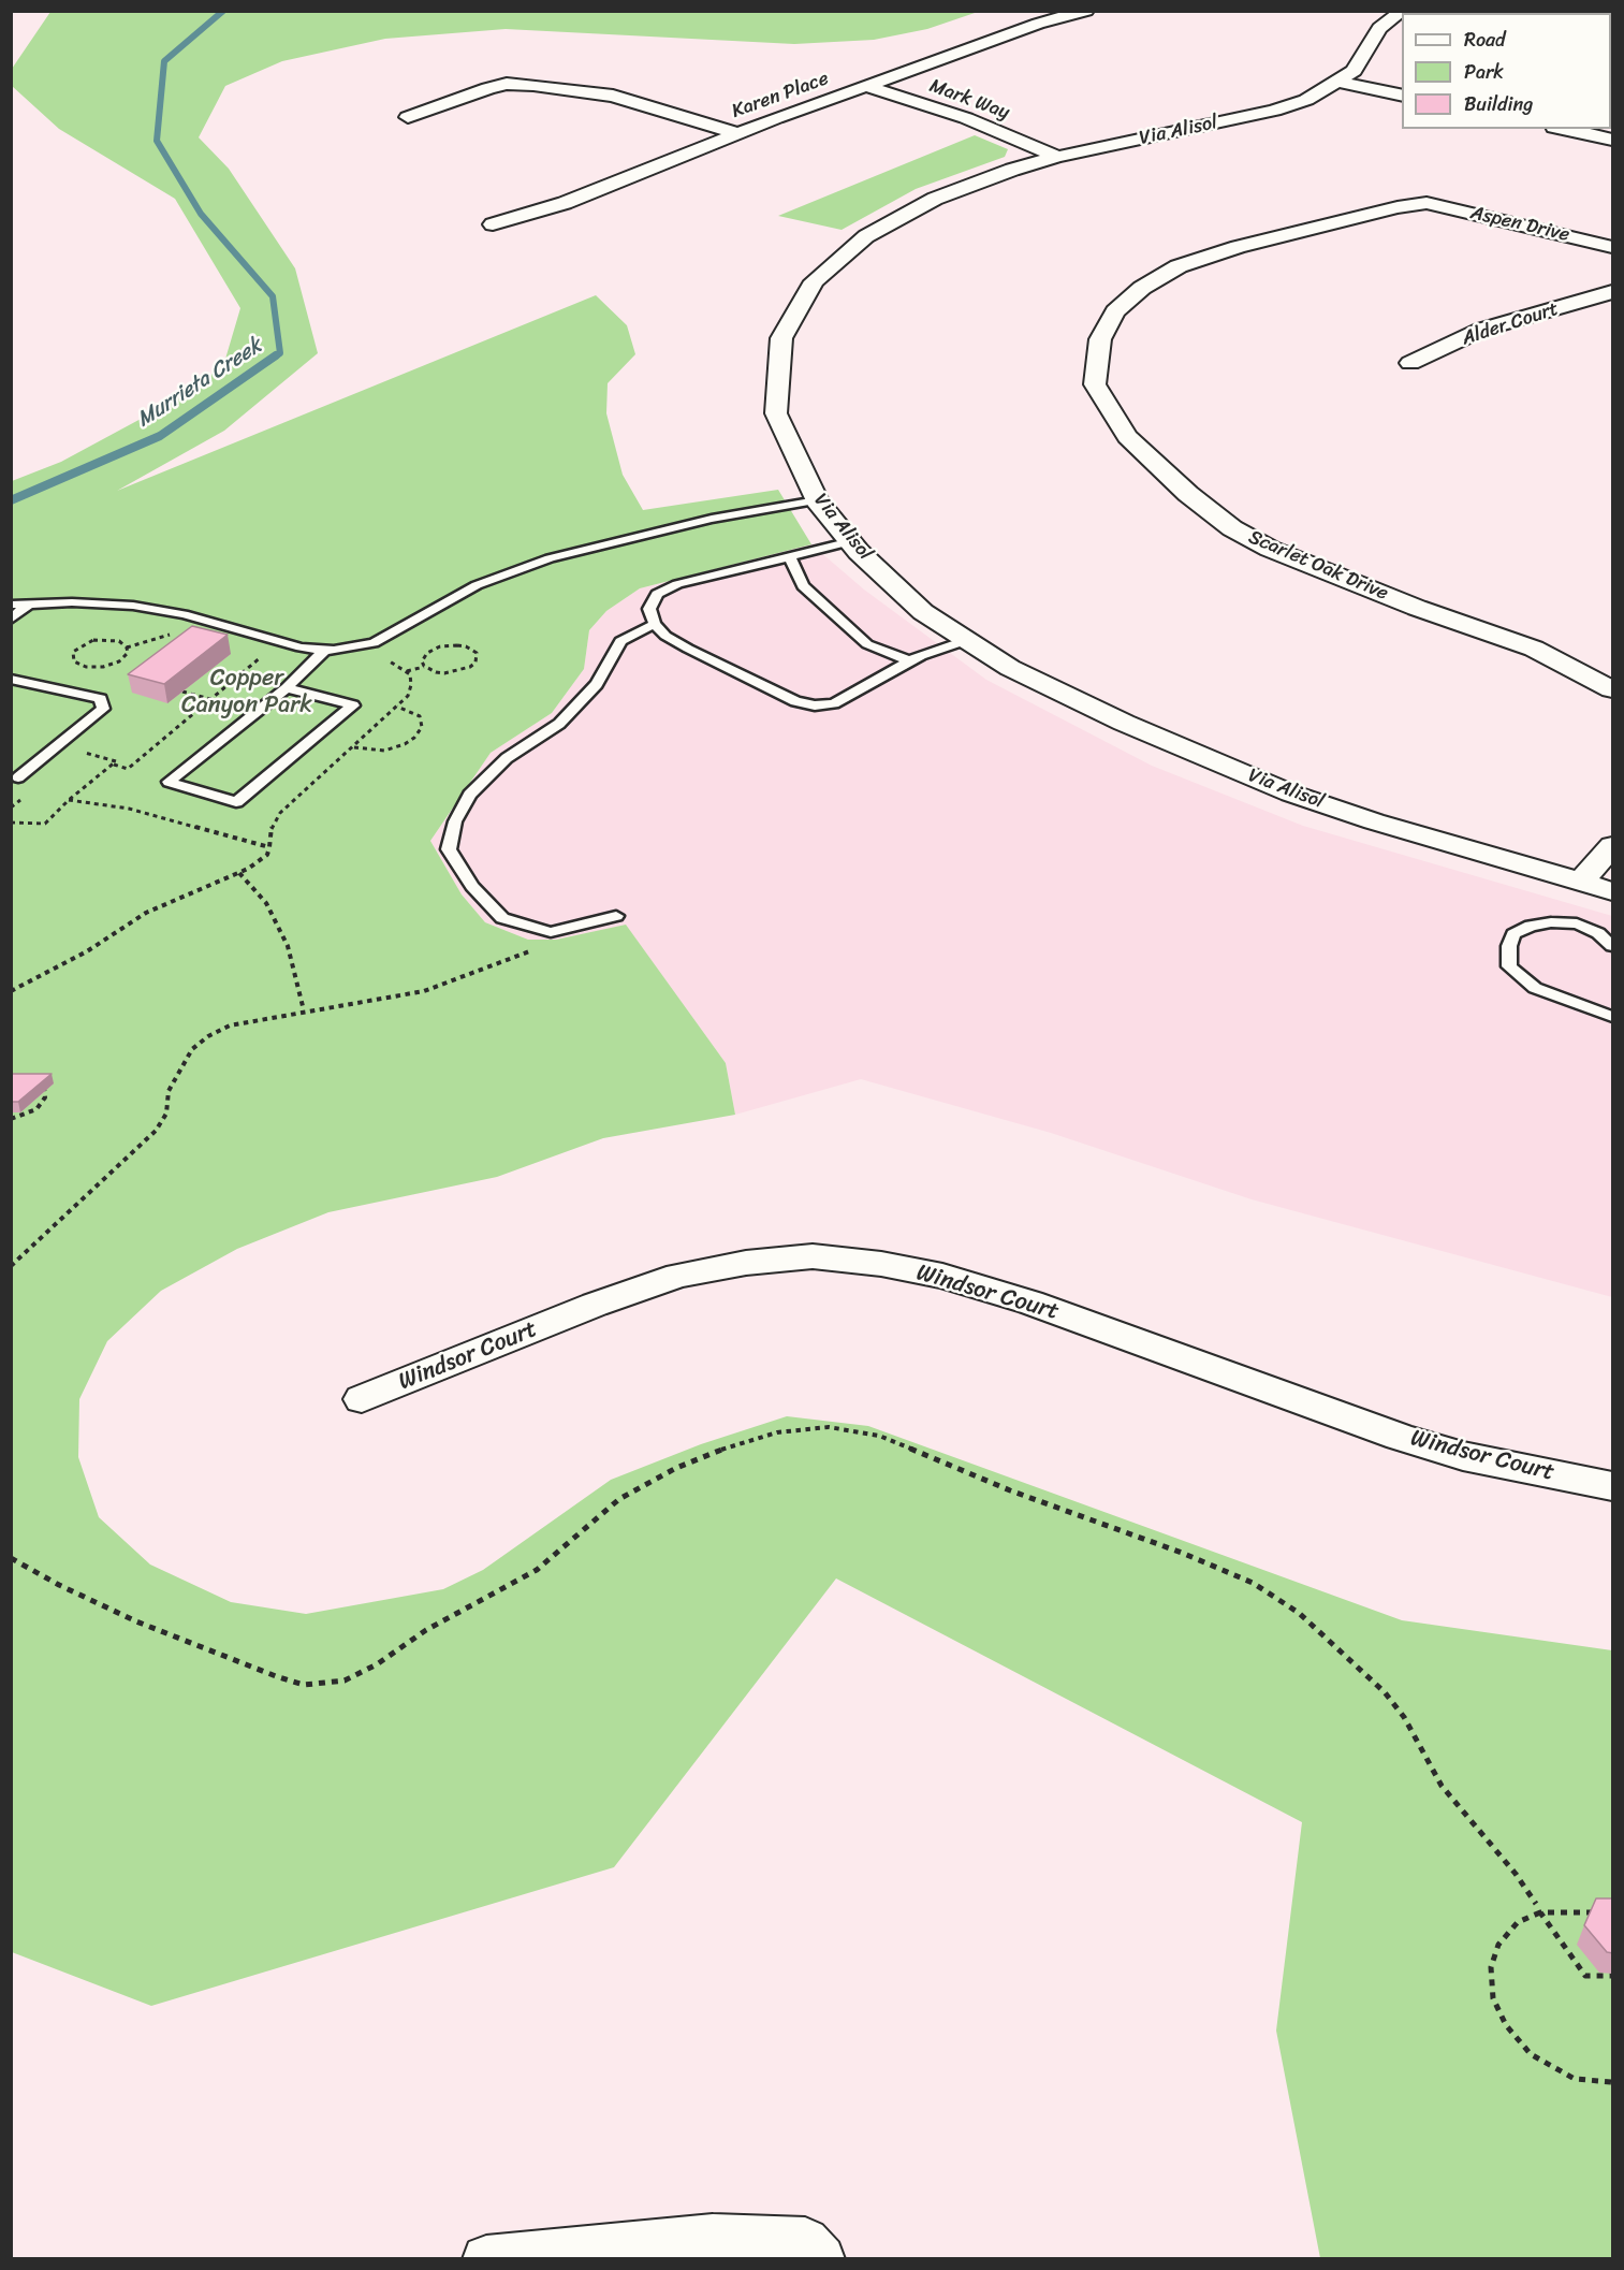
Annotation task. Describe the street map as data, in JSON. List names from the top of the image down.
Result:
{
  "streets": {
    "street": [
      "Karen Place",
      "Mark Way",
      "Via Alisol",
      "Aspen Drive",
      "Alder Court",
      "Scarlet Oak Drive",
      "Windsor Court"
    ]
  },
  "crossings": [
    ["Karen Place", "Mark Way"],
    ["Mark Way", "Via Alisol"],
    ["Aspen Drive", "Scarlet Oak Drive"]
  ],
  "water": ["Murrieta Creek"],
  "parks": ["Copper Canyon Park"],
  "legend": ["Road", "Park", "Building"]
}
